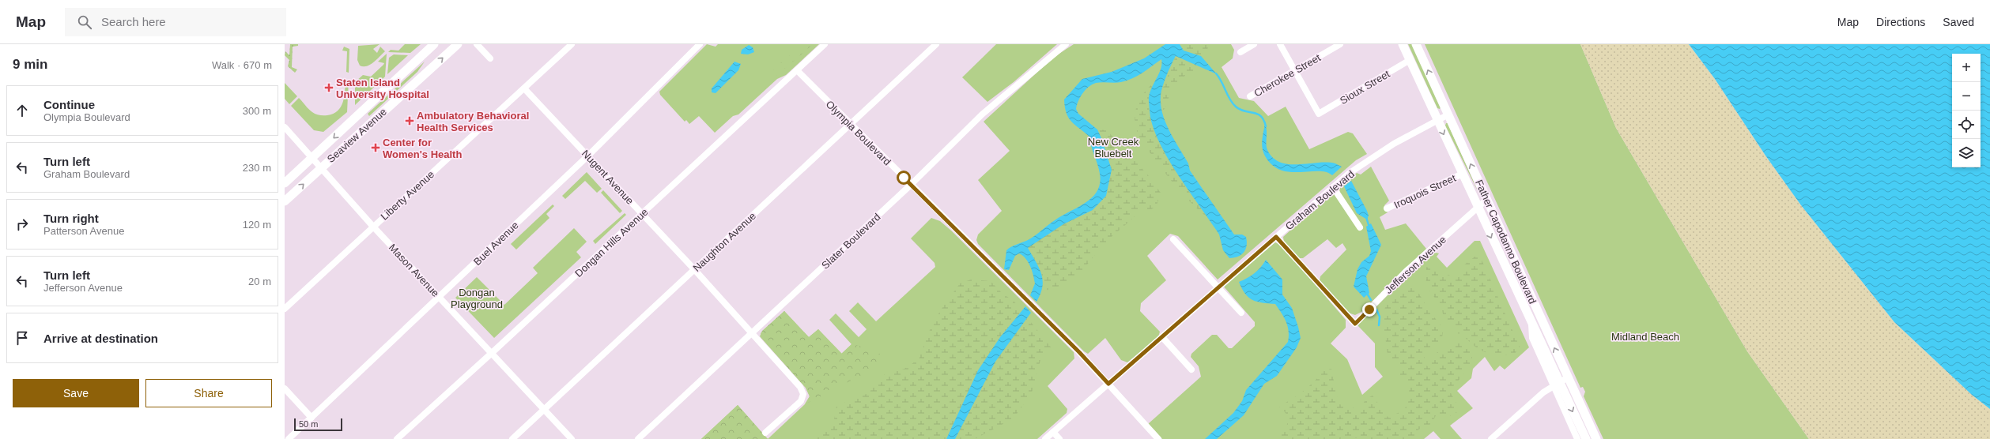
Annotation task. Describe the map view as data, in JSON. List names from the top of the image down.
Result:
{
  "streets": {
    "main road": ["Seaview Avenue", "Father Capodanno Boulevard"],
    "street": [
      "Cherokee Street",
      "Sioux Street",
      "Olympia Boulevard",
      "Nugent Avenue",
      "Iroquois Street",
      "Liberty Avenue",
      "Graham Boulevard",
      "Slater Boulevard",
      "Naughton Avenue",
      "Dongan Hills Avenue",
      "Buel Avenue",
      "Jefferson Avenue",
      "Mason Avenue"
    ]
  },
  "crossings": [
    ["Cherokee Street", "Sioux Street"],
    ["Sioux Street", "Father Capodanno Boulevard"],
    ["Olympia Boulevard", "Graham Boulevard"],
    ["Olympia Boulevard", "Slater Boulevard"],
    ["Olympia Boulevard", "Naughton Avenue"],
    ["Olympia Boulevard", "Dongan Hills Avenue"],
    ["Seaview Avenue", "Mason Avenue"],
    ["Nugent Avenue", "Liberty Avenue"],
    ["Nugent Avenue", "Slater Boulevard"],
    ["Nugent Avenue", "Naughton Avenue"],
    ["Nugent Avenue", "Dongan Hills Avenue"],
    ["Nugent Avenue", "Buel Avenue"],
    ["Iroquois Street", "Father Capodanno Boulevard"],
    ["Liberty Avenue", "Mason Avenue"],
    ["Graham Boulevard", "Father Capodanno Boulevard"],
    ["Graham Boulevard", "Jefferson Avenue"],
    ["Naughton Avenue", "Mason Avenue"],
    ["Father Capodanno Boulevard", "Jefferson Avenue"],
    ["Dongan Hills Avenue", "Mason Avenue"],
    ["Buel Avenue", "Mason Avenue"]
  ],
  "parks": ["New Creek Bluebelt", "Dongan Playground", "Midland Beach"],
  "places": {
    "health": ["Staten Island University Hospital", "Ambulatory Behavioral Health Services", "Center for Women's Health"]
  },
  "scale_bar": "50 m",
  "page": {
    "header": "Map",
    "search": "Search here",
    "nav": ["Map", "Directions", "Saved"],
    "heading": ["9 min", "Walk · 670 m"],
    "map_buttons": ["+", "−"],
    "list": [
      ["Continue", "Olympia Boulevard", "300 m"],
      ["Turn left", "Graham Boulevard", "230 m"],
      ["Turn right", "Patterson Avenue", "120 m"],
      ["Turn left", "Jefferson Avenue", "20 m"],
      "Arrive at destination"
    ],
    "buttons": ["Save", "Share"],
    "scale": "50 m"
  }
}
